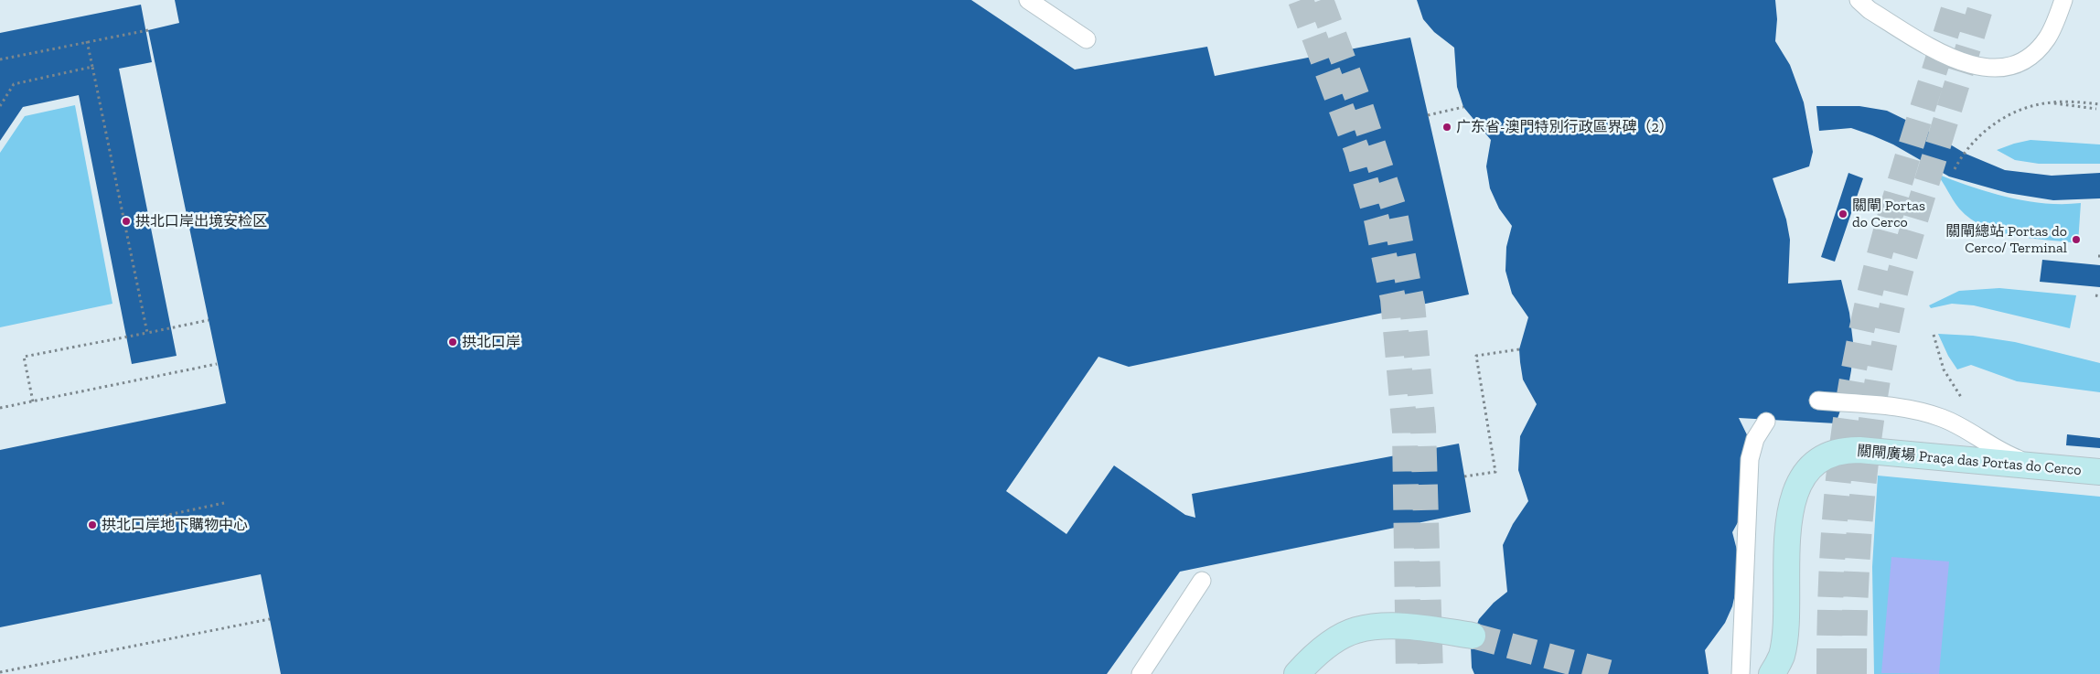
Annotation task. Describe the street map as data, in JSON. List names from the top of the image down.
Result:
{
  "streets": {
    "main road": ["關閘廣場 Praça das Portas do Cerco"]
  },
  "places": [
    "广东省-澳門特別行政區界碑（2）",
    "關閘 Portas do Cerco",
    "拱北口岸出境安检区",
    "關閘總站 Portas do Cerco/ Terminal",
    "拱北口岸",
    "拱北口岸地下購物中心"
  ]
}
